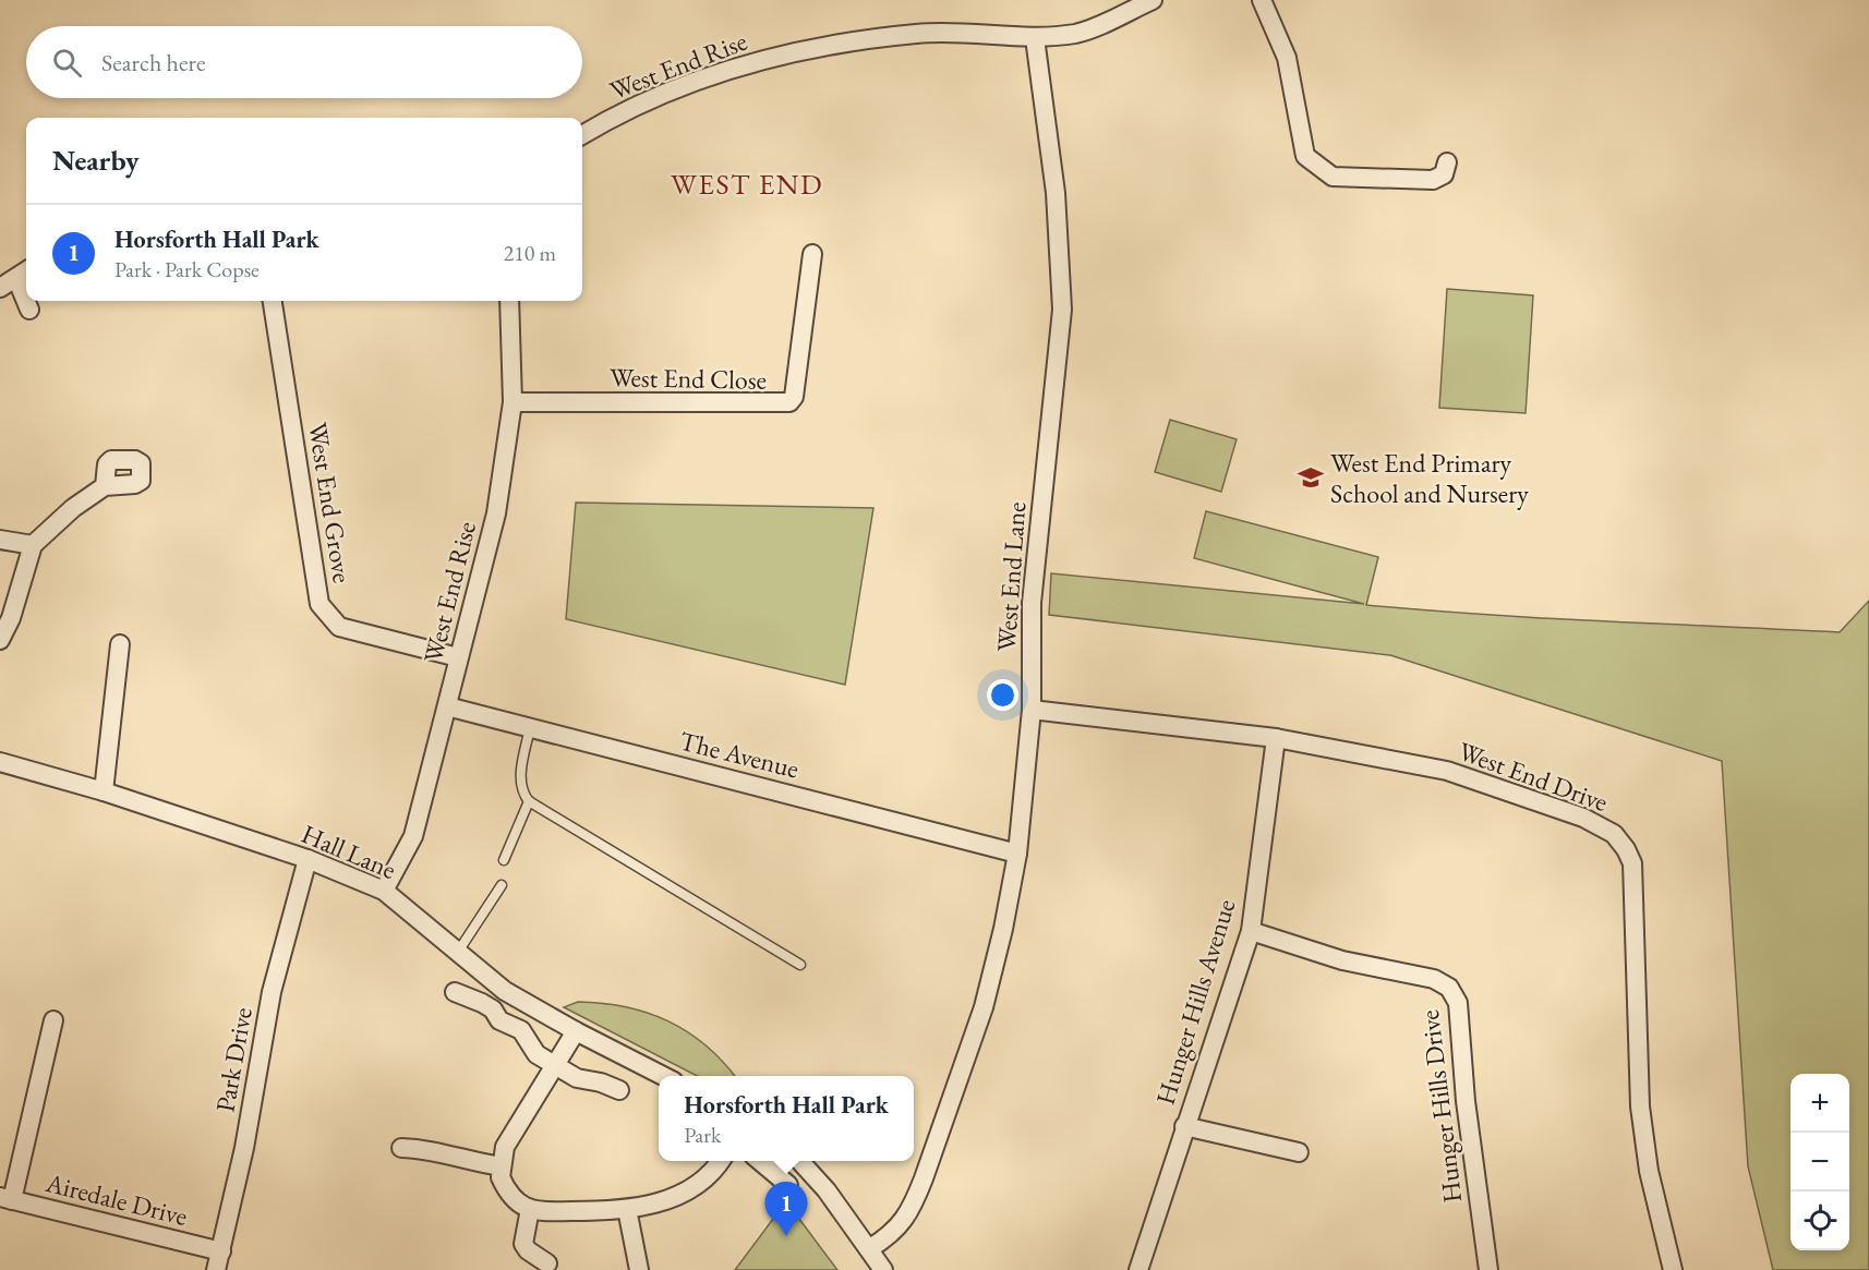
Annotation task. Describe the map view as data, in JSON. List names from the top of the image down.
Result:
{
  "streets": {
    "street": [
      "West End Rise",
      "West End Close",
      "West End Grove",
      "West End Lane",
      "The Avenue",
      "West End Drive",
      "Hall Lane",
      "Hunger Hills Avenue",
      "Park Drive",
      "Hunger Hills Drive",
      "Airedale Drive"
    ]
  },
  "crossings": [
    ["West End Rise", "West End Close"],
    ["West End Rise", "West End Grove"],
    ["West End Rise", "West End Lane"],
    ["West End Rise", "The Avenue"],
    ["West End Rise", "Hall Lane"],
    ["West End Lane", "The Avenue"],
    ["West End Lane", "West End Drive"],
    ["West End Drive", "Hunger Hills Avenue"],
    ["Hall Lane", "Park Drive"],
    ["Hunger Hills Avenue", "Hunger Hills Drive"],
    ["Park Drive", "Airedale Drive"]
  ],
  "districts": ["WEST END"],
  "places": {
    "school or university": ["West End Primary School and Nursery"]
  },
  "page": {
    "search": "Search here",
    "heading": "Nearby",
    "list": [
      {
        "mark": "1",
        "name": "Horsforth Hall Park",
        "note": "Park · Park Copse",
        "value": "210 m"
      }
    ],
    "map_buttons": ["+", "−"],
    "popup": ["Horsforth Hall Park", "Park"],
    "pins": "1"
  }
}
